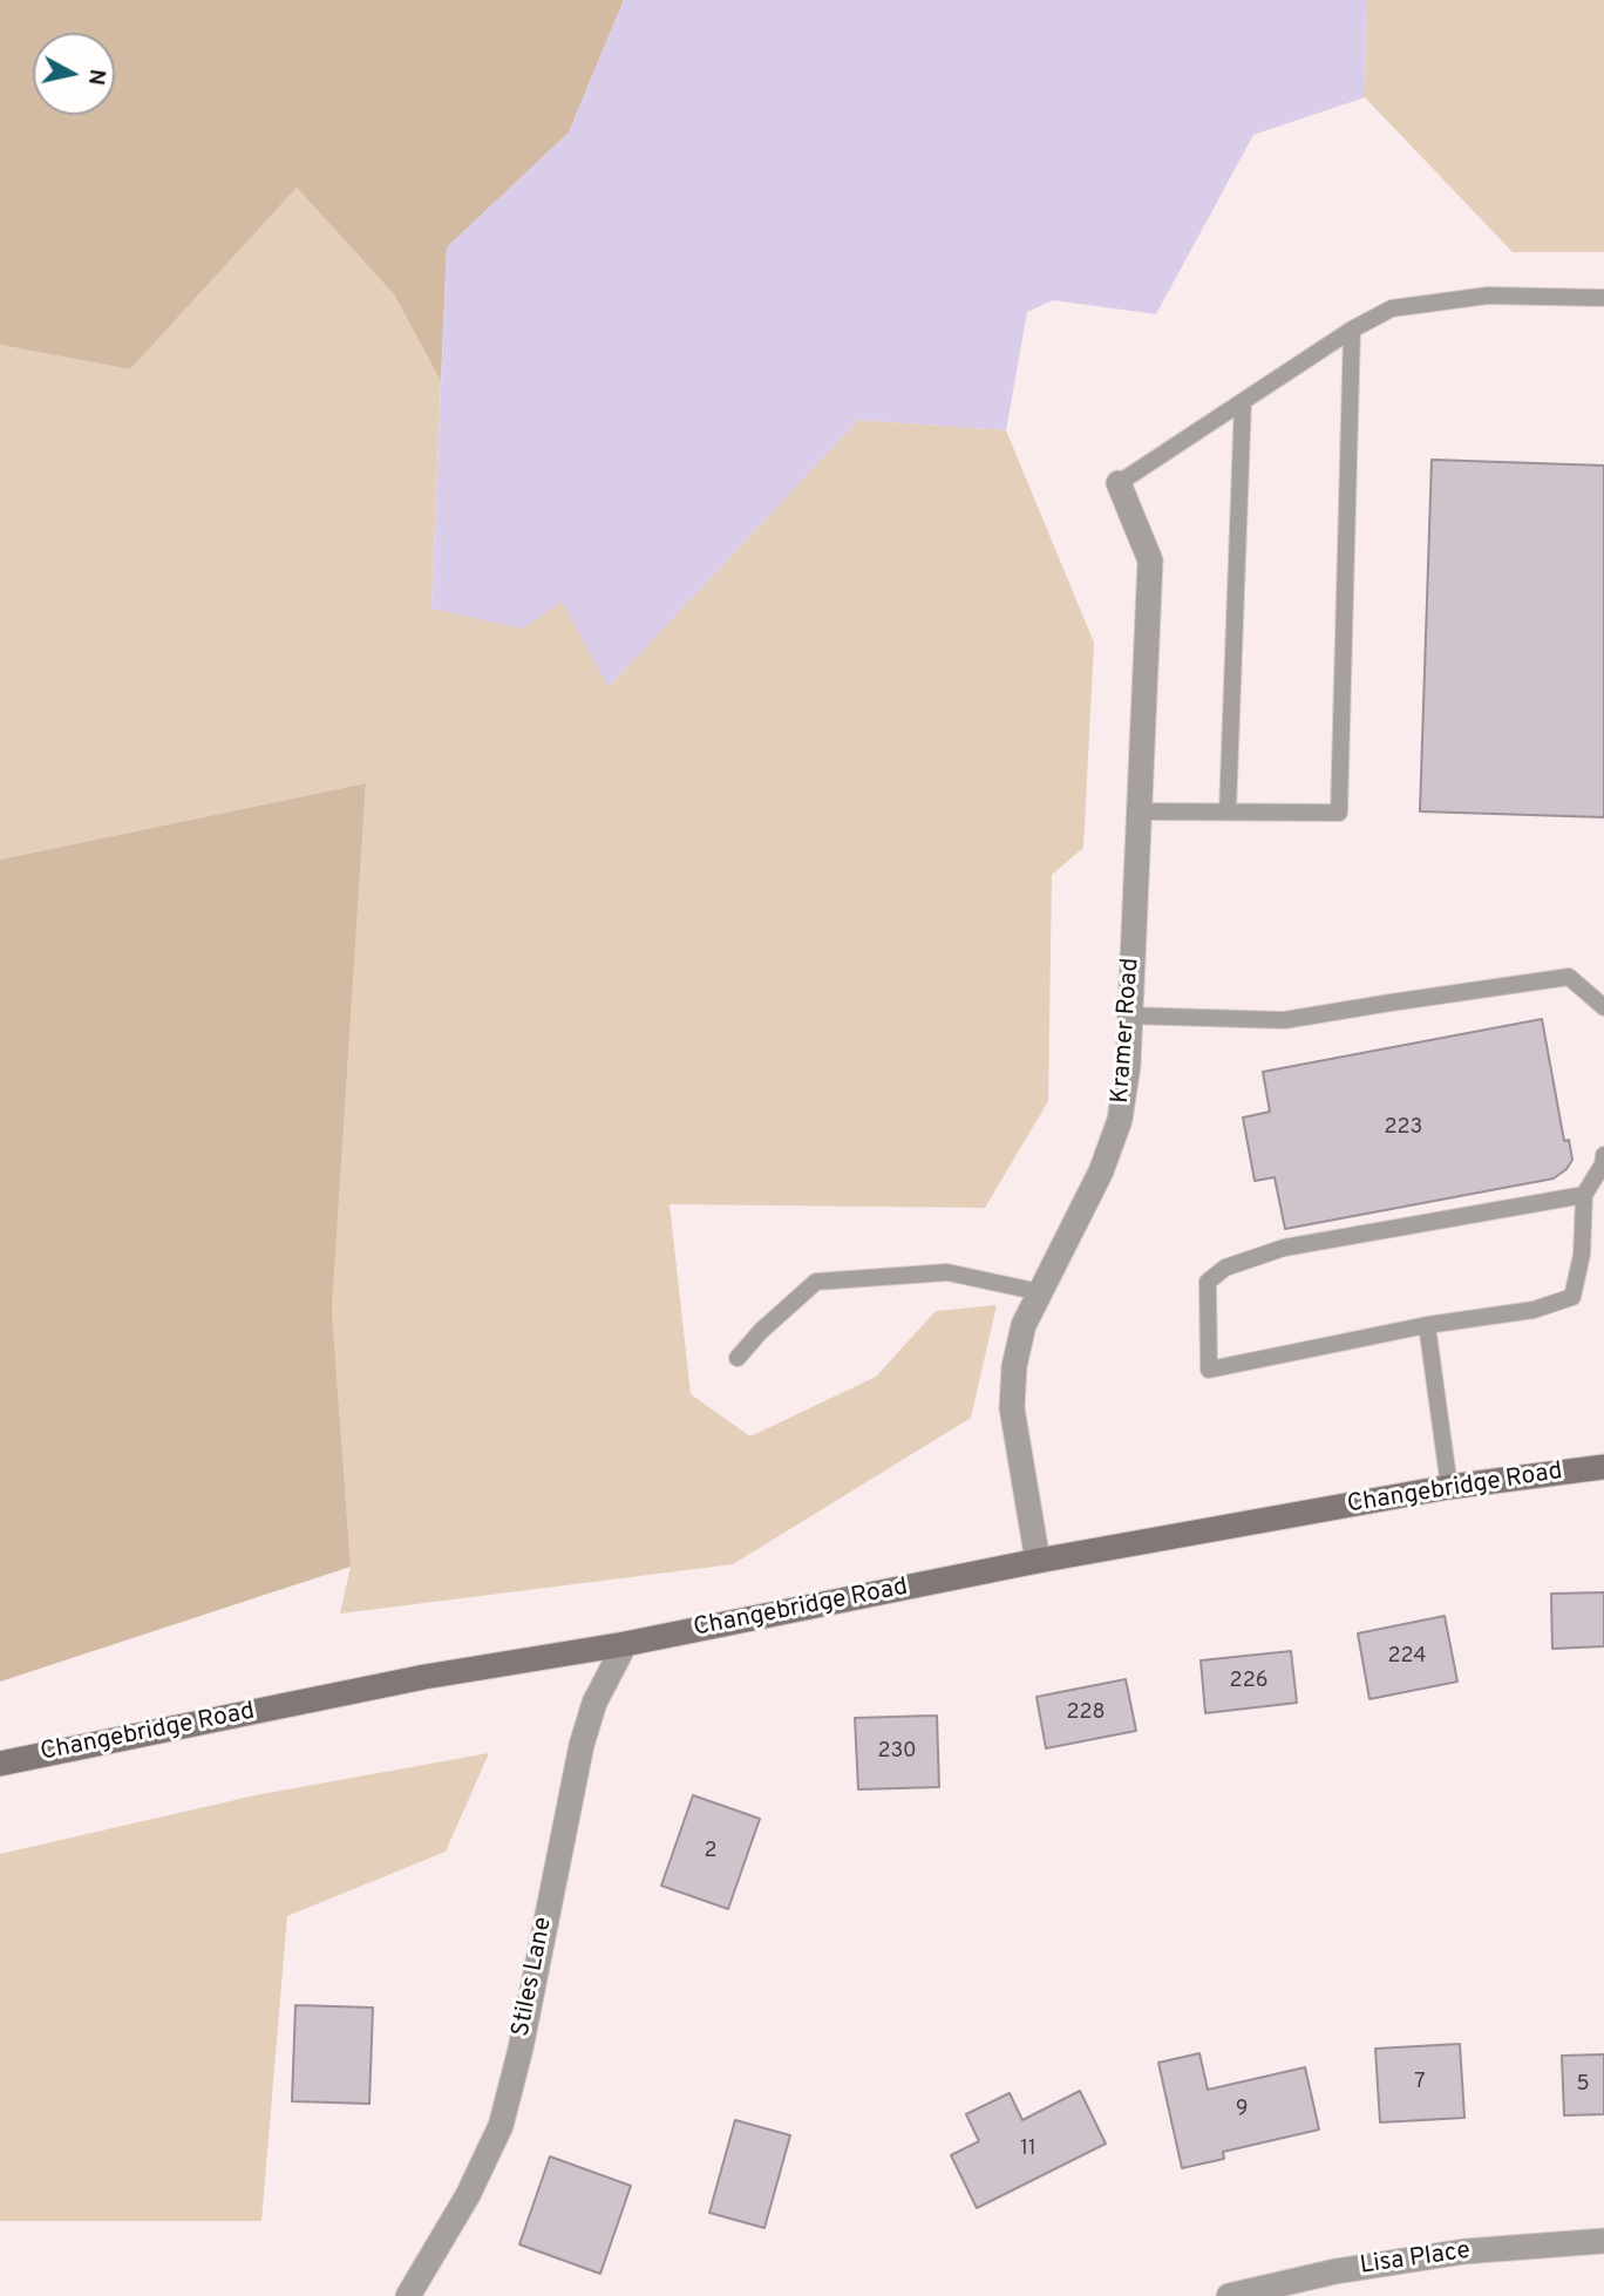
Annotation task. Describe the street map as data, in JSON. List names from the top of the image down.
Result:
{
  "streets": {
    "main road": ["Changebridge Road"],
    "street": ["Kramer Road", "Stiles Lane", "Lisa Place"]
  },
  "crossings": [
    ["Kramer Road", "Changebridge Road"],
    ["Changebridge Road", "Stiles Lane"]
  ],
  "house_numbers": [
    "223",
    "224",
    "226",
    "228",
    "230",
    "2",
    "7",
    "5",
    "9",
    "11"
  ],
  "north": "right"
}
